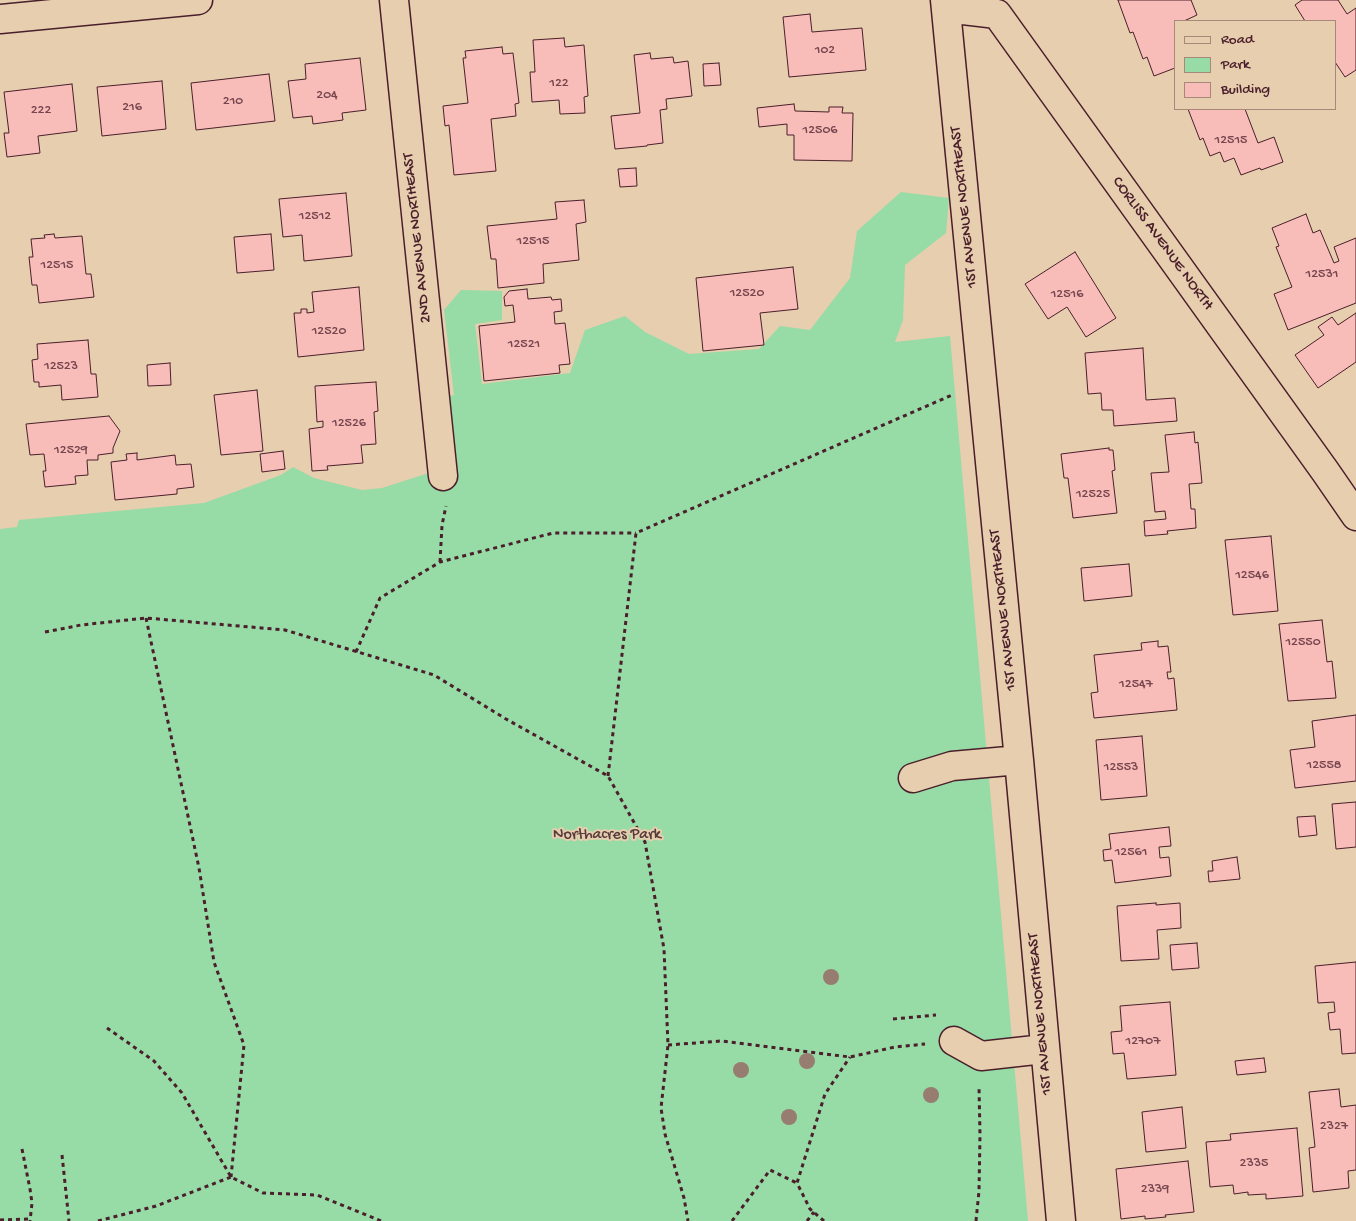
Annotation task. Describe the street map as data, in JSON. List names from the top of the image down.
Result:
{
  "streets": {
    "street": ["1ST AVENUE NORTHEAST", "2ND AVENUE NORTHEAST", "CORLISS AVENUE NORTH"]
  },
  "crossings": [
    ["1ST AVENUE NORTHEAST", "CORLISS AVENUE NORTH"]
  ],
  "parks": ["Northacres Park"],
  "house_numbers": [
    "102",
    "122",
    "204",
    "210",
    "216",
    "222",
    "12506",
    "12515",
    "12512",
    "12515",
    "12515",
    "12531",
    "12520",
    "12516",
    "12520",
    "12521",
    "12523",
    "12526",
    "12529",
    "12525",
    "12546",
    "12550",
    "12547",
    "12558",
    "12553",
    "12561",
    "12707",
    "2327",
    "2335",
    "2339"
  ],
  "legend": ["Road", "Park", "Building"]
}
